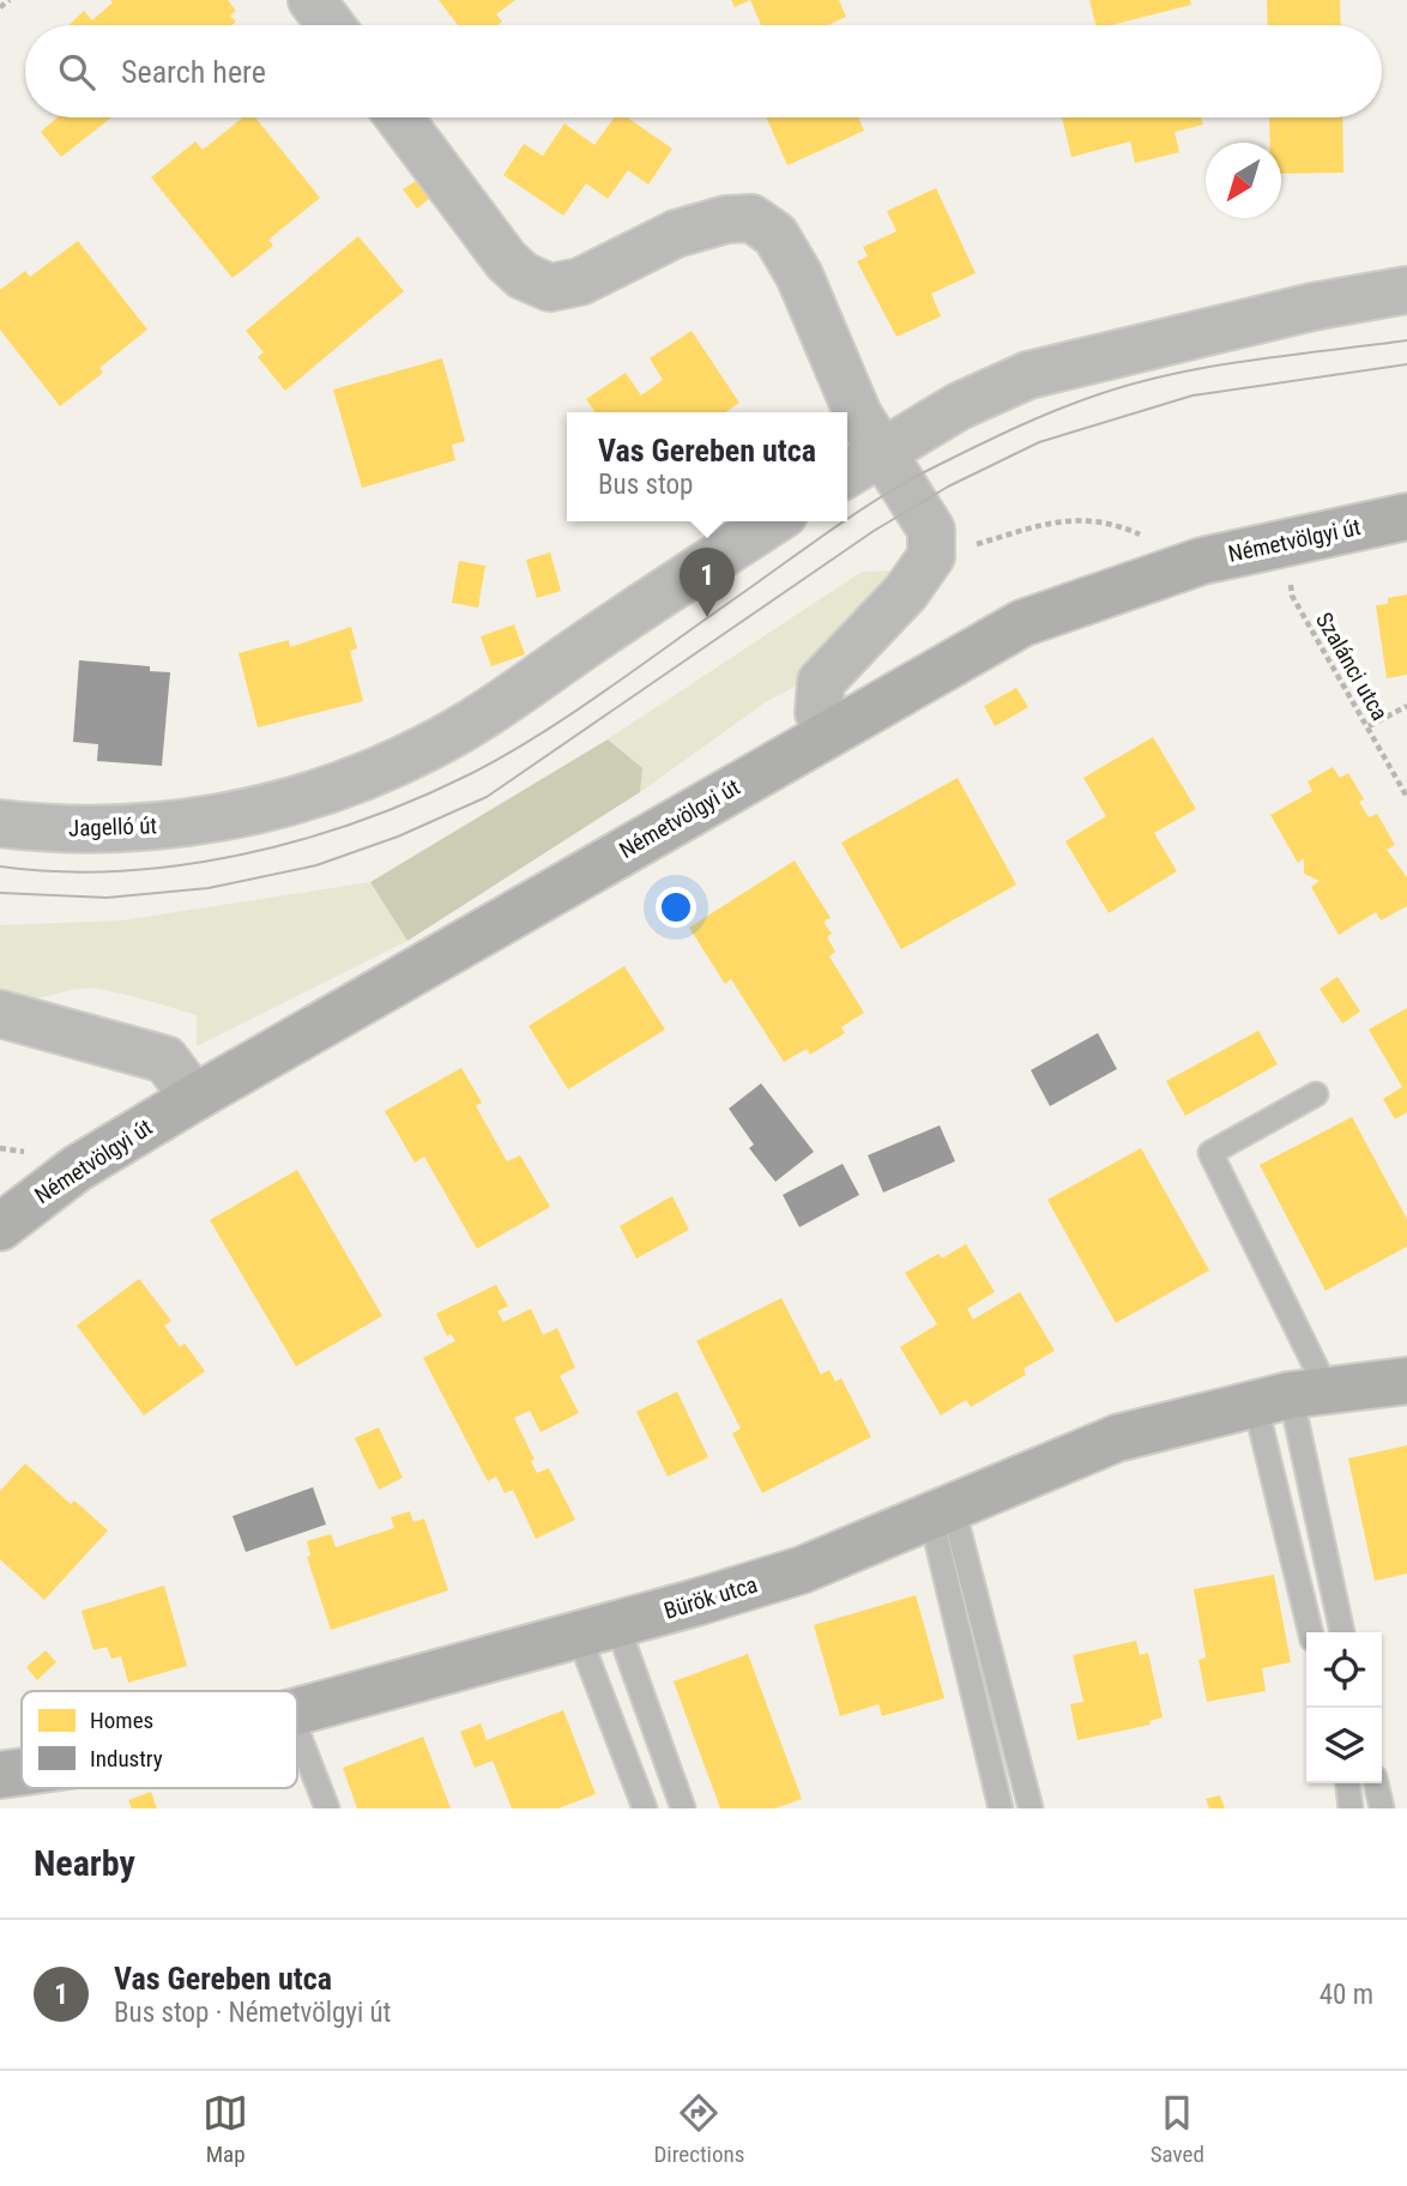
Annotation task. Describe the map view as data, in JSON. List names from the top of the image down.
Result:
{
  "streets": {
    "street": ["Németvölgyi út", "Jagelló út", "Bürök utca"],
    "path": ["Szalánci utca"]
  },
  "legend": ["Homes", "Industry"],
  "north": "bottom left",
  "page": {
    "search": "Search here",
    "popup": ["Vas Gereben utca", "Bus stop"],
    "pins": "1",
    "heading": "Nearby",
    "list": [
      {
        "mark": "1",
        "name": "Vas Gereben utca",
        "note": "Bus stop · Németvölgyi út",
        "value": "40 m"
      }
    ],
    "nav": ["Map", "Directions", "Saved"]
  }
}
